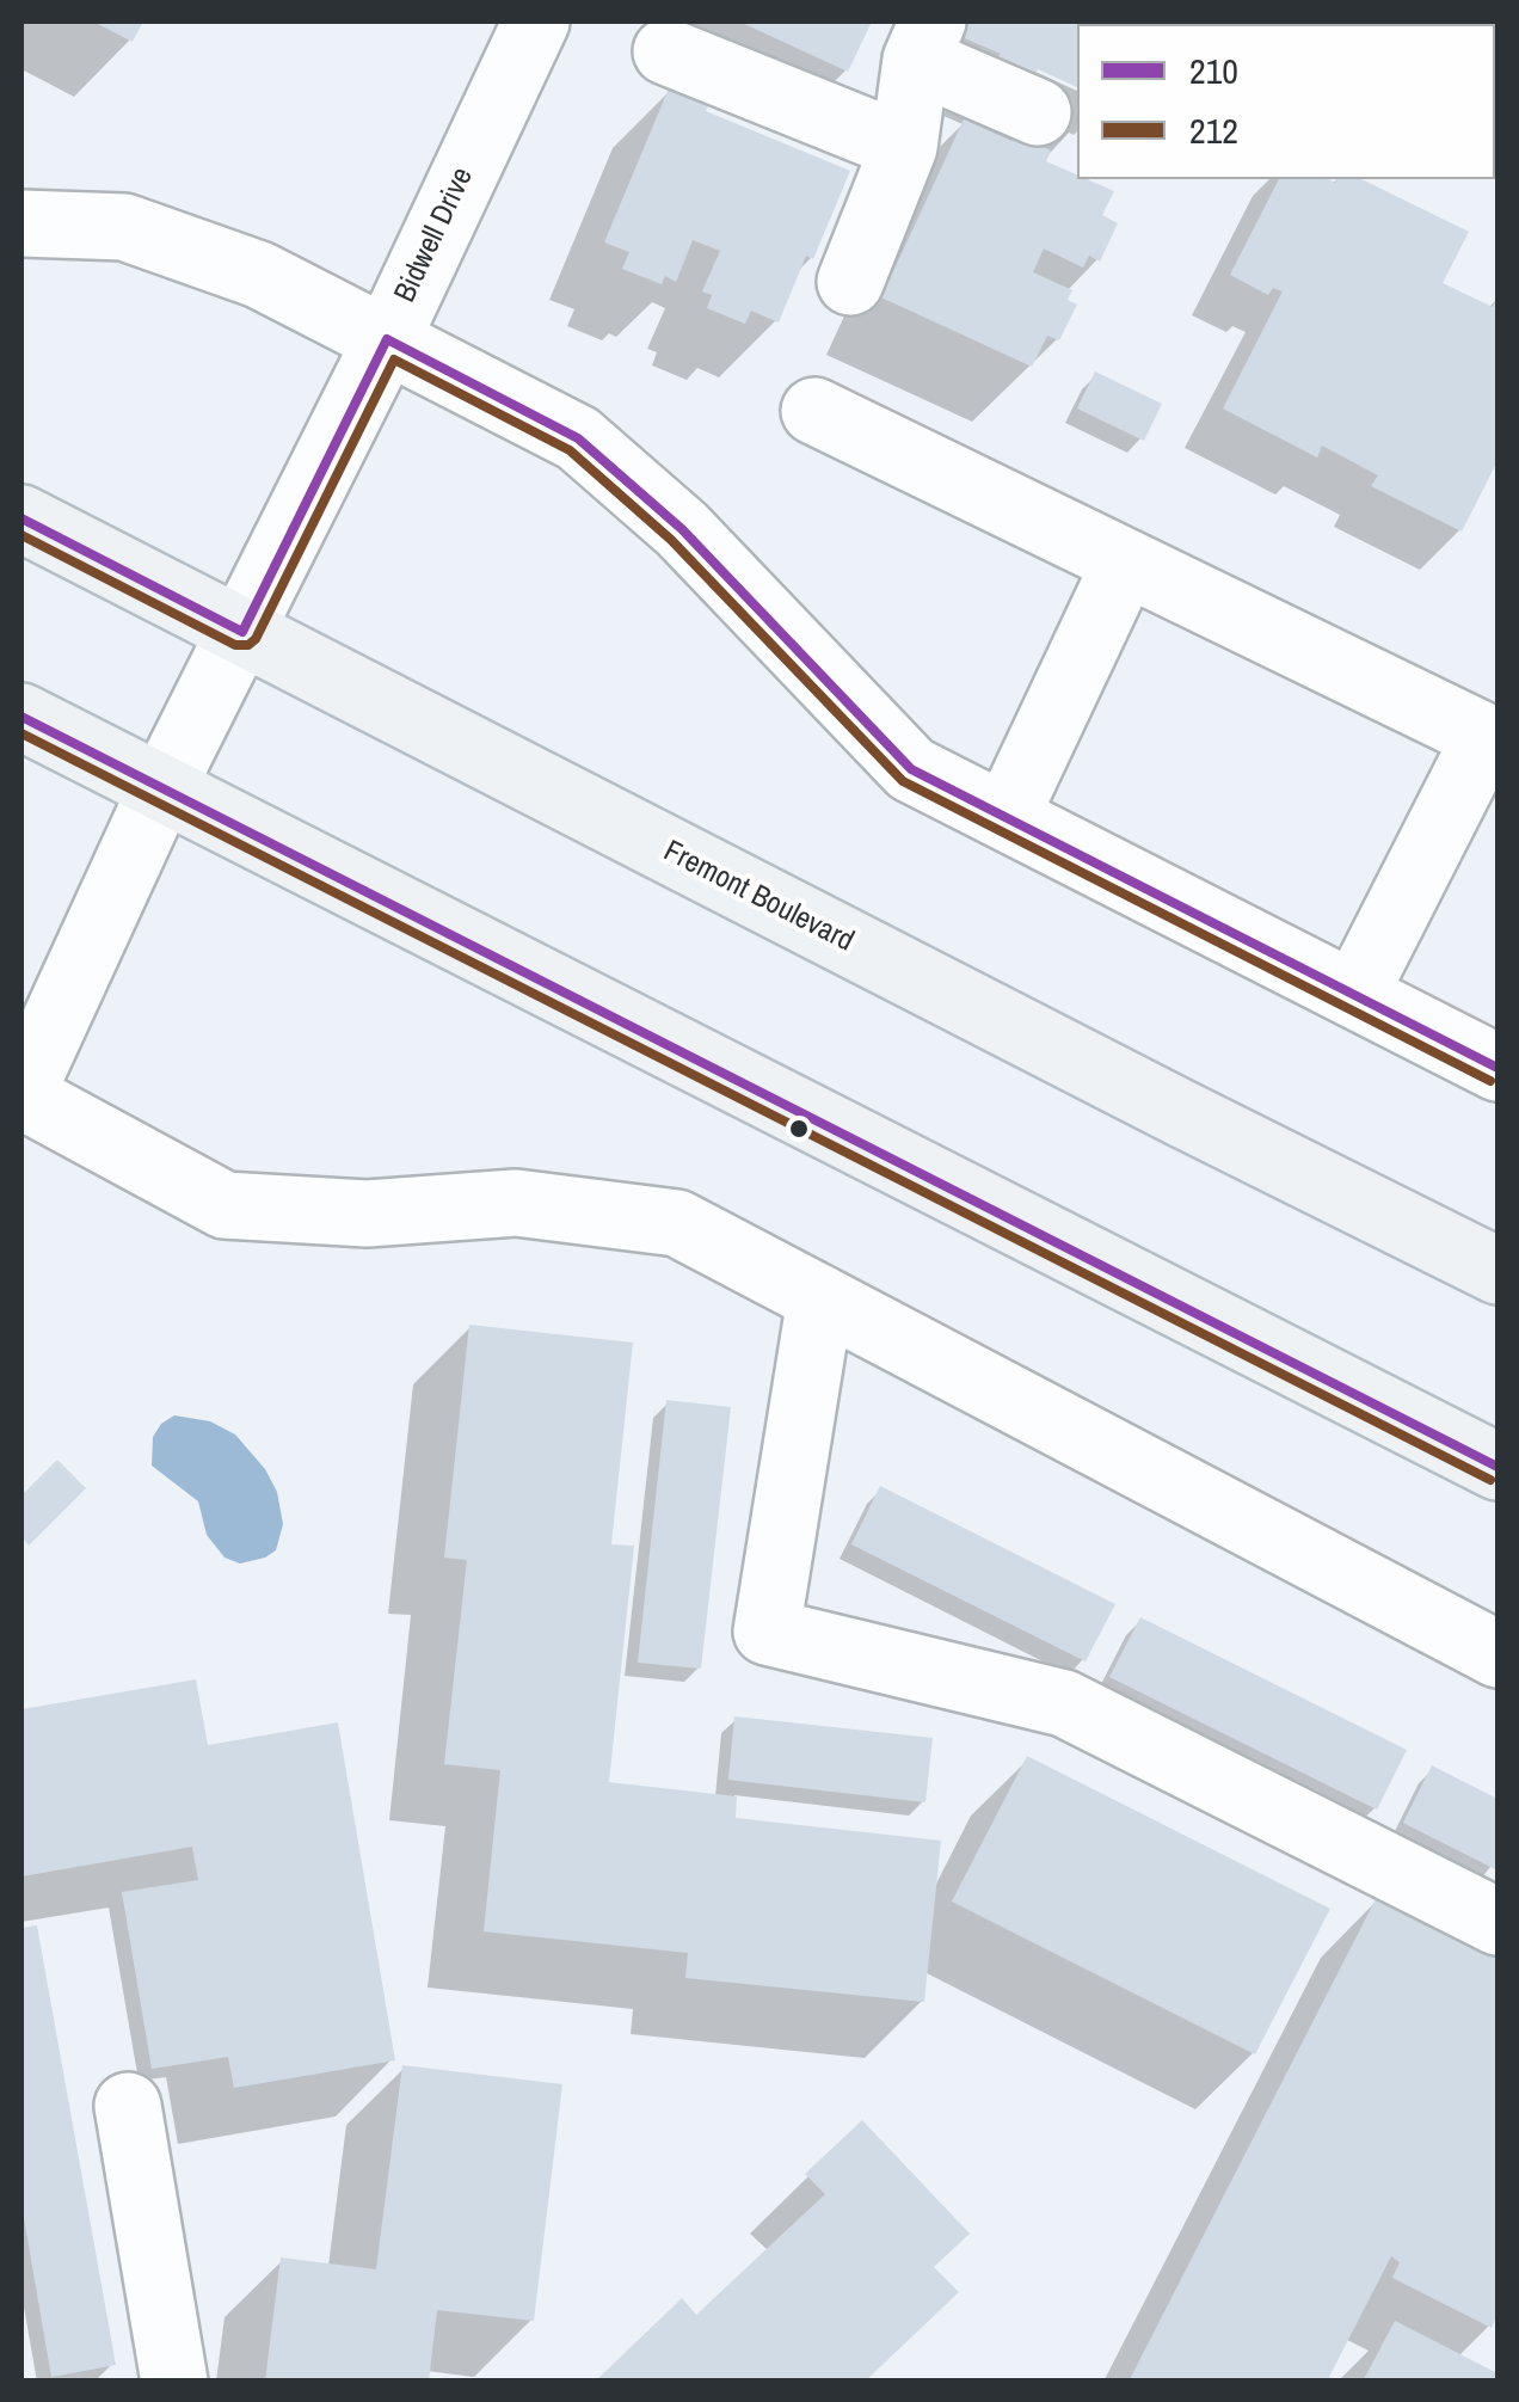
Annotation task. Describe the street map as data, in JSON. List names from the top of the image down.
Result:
{
  "streets": {
    "main road": ["Fremont Boulevard"],
    "street": ["Bidwell Drive"]
  },
  "crossings": [
    ["Bidwell Drive", "Fremont Boulevard"]
  ],
  "lines": ["transit line 210", "transit line 212"],
  "legend": ["210", "212"]
}
